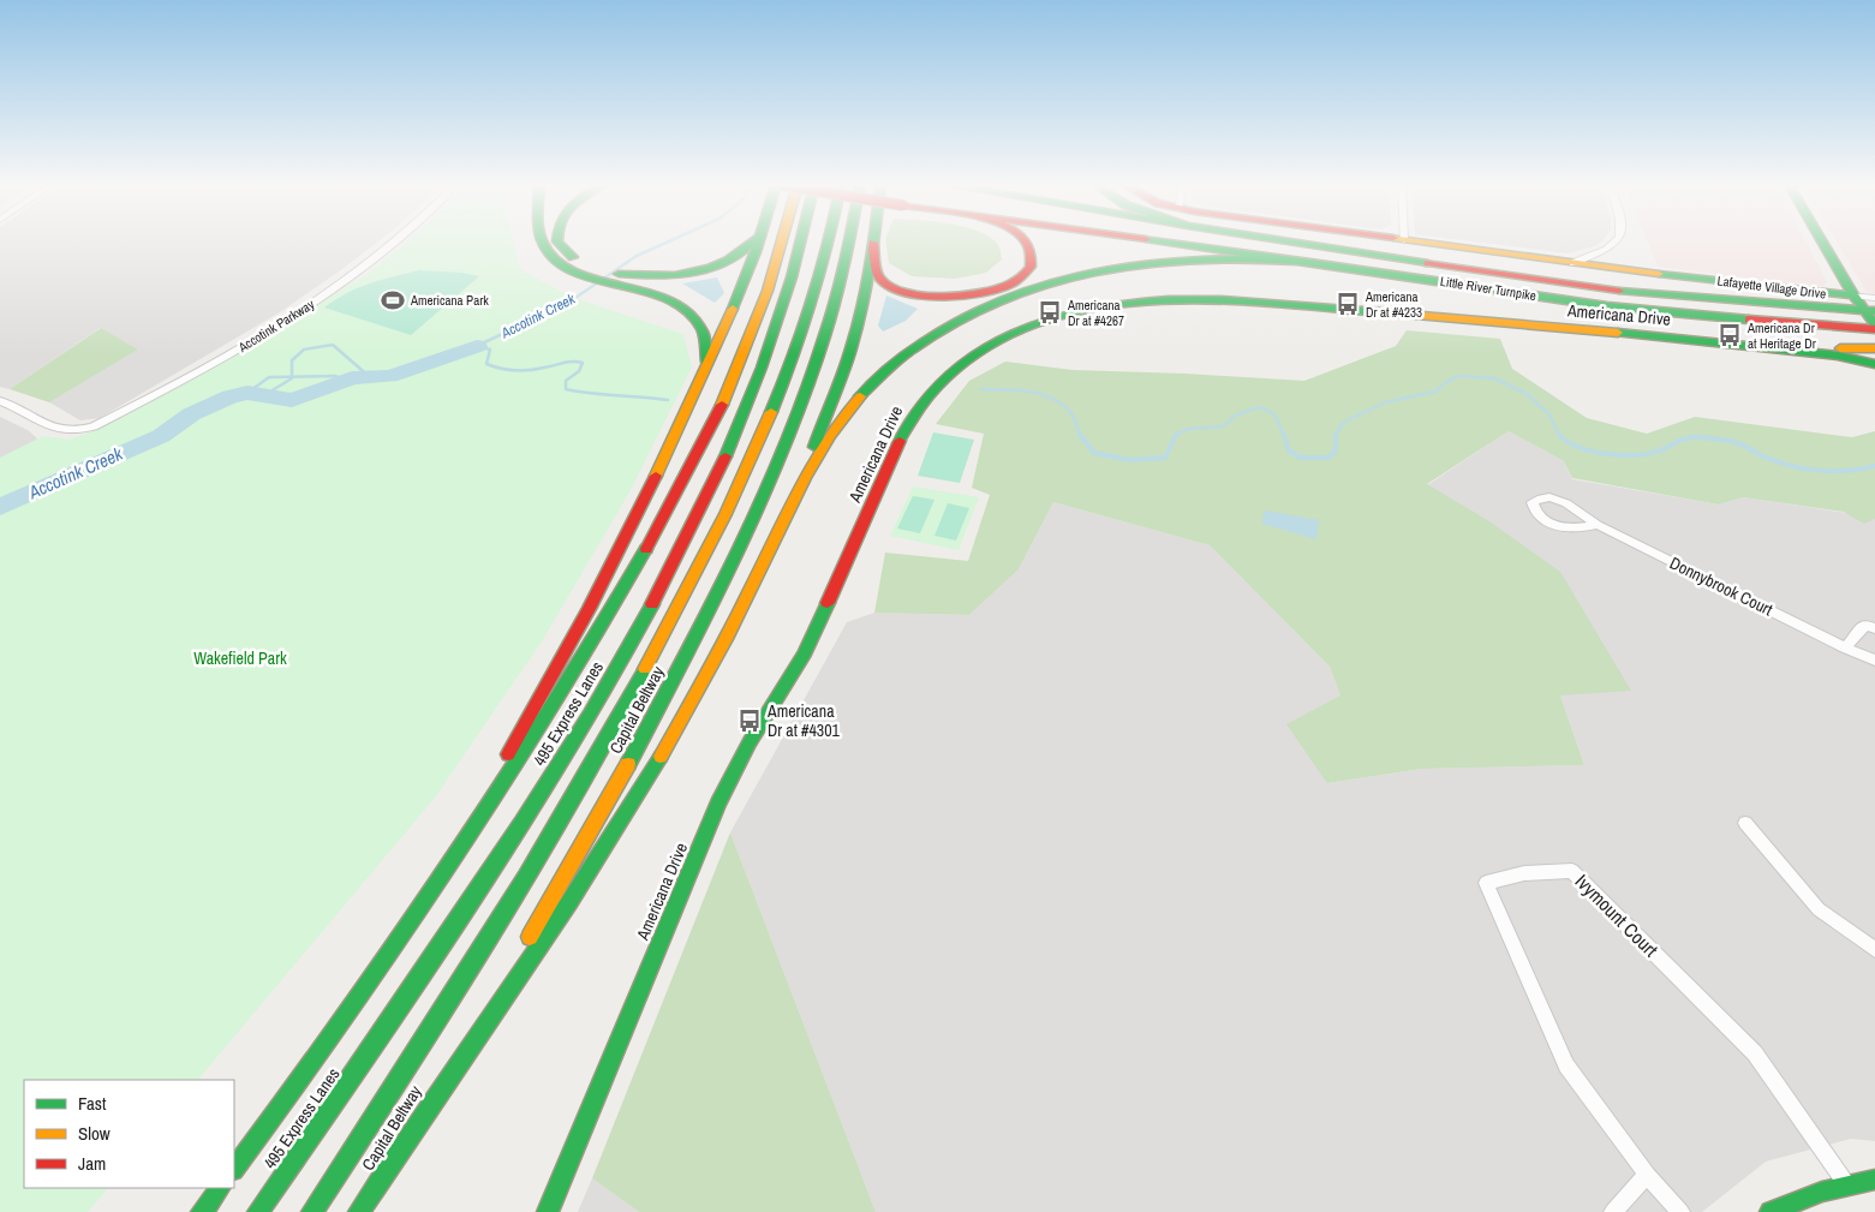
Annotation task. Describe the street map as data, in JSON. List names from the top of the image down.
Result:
{
  "streets": {
    "main road": [
      "Lafayette Village Drive",
      "Little River Turnpike",
      "Americana Drive",
      "Capital Beltway",
      "495 Express Lanes"
    ],
    "street": ["Accotink Parkway", "Donnybrook Court", "Ivymount Court"]
  },
  "water": ["Accotink Creek"],
  "parks": ["Wakefield Park"],
  "places": {
    "sports": ["Americana Park"],
    "bus stop": [
      "Americana Dr at #4233",
      "Americana Dr at #4267",
      "Americana Dr at Heritage Dr",
      "Americana Dr at #4301"
    ]
  },
  "legend": ["Fast", "Slow", "Jam"]
}
